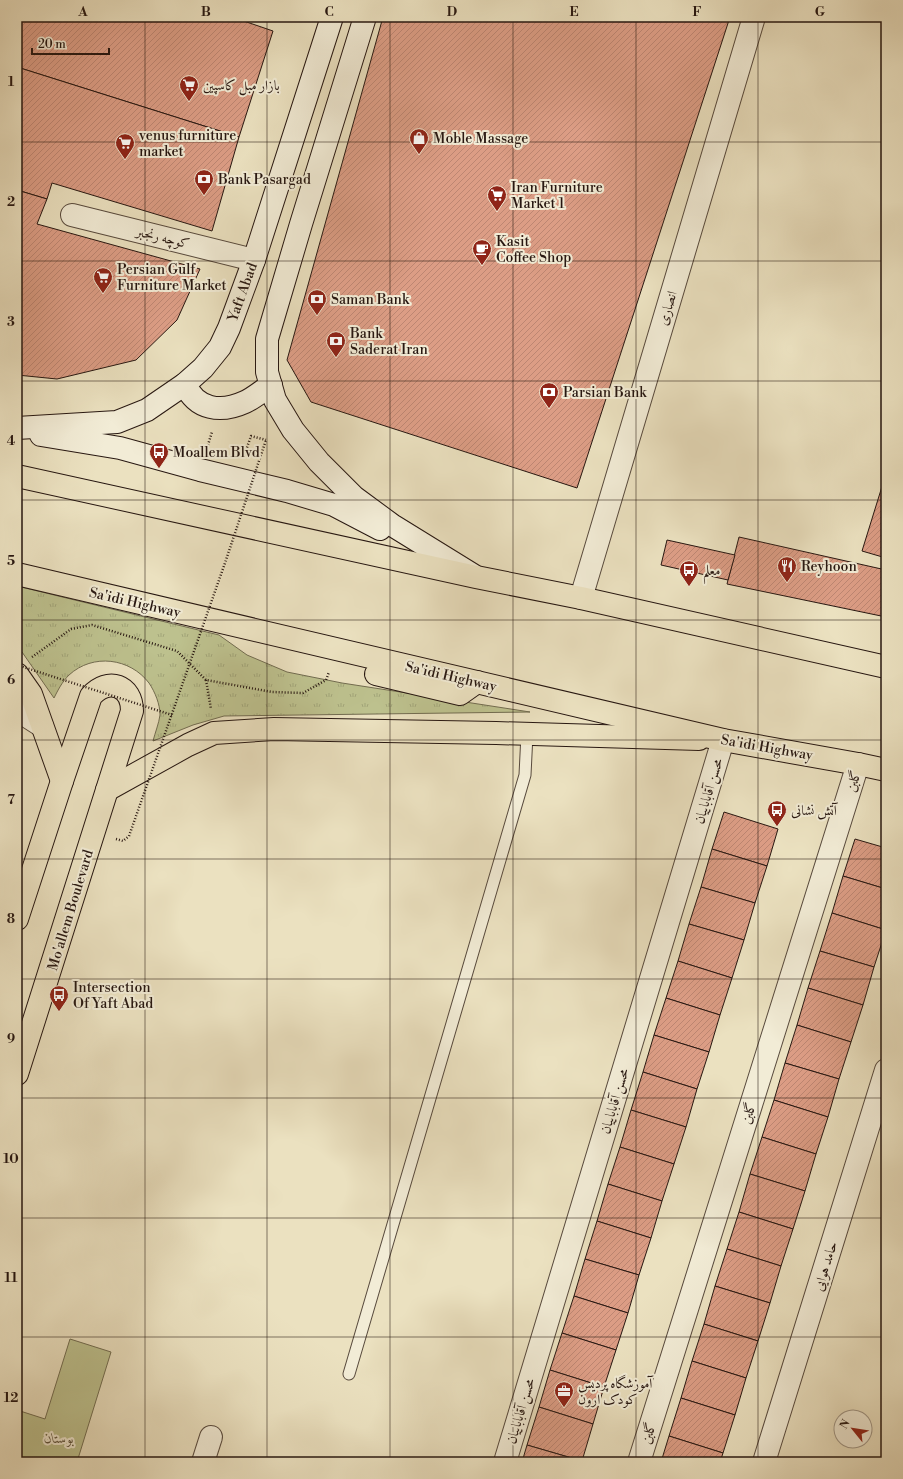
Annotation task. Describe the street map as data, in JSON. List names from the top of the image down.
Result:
{
  "streets": {
    "main road": ["Sa'idi Highway", "Mo'allem Boulevard"],
    "street": [
      "کوچه رنجبر",
      "Yaft Abad",
      "انصاری",
      "گلبن",
      "محسن آقاباباییان",
      "حامد هوایی"
    ]
  },
  "crossings": [
    ["کوچه رنجبر", "Yaft Abad"],
    ["Sa'idi Highway", "گلبن"],
    ["Sa'idi Highway", "محسن آقاباباییان"]
  ],
  "parks": ["بوستان"],
  "places": {
    "supermarket": [
      "بازار مبل کاسپین",
      "venus furniture market",
      "Iran Furniture Market 1",
      "Persian Gulf Furniture Market"
    ],
    "shop": ["Moble Massage"],
    "bank": [
      "Bank Pasargad",
      "Saman Bank",
      "Bank Saderat Iran",
      "Parsian Bank"
    ],
    "cafe": ["Kasit Coffee Shop"],
    "bus stop": [
      "Moallem Blvd",
      "معلم",
      "آتش نشانی",
      "Intersection Of Yaft Abad"
    ],
    "restaurant": ["Reyhoon"],
    "office": ["آموزشگاه پردیس کودک ارون"]
  },
  "scale_bar": "20 m",
  "north": "top left",
  "grid": {
    "columns": [
      "A",
      "B",
      "C",
      "D",
      "E",
      "F",
      "G"
    ],
    "rows": [
      "1",
      "2",
      "3",
      "4",
      "5",
      "6",
      "7",
      "8",
      "9",
      "10",
      "11",
      "12"
    ]
  }
}
